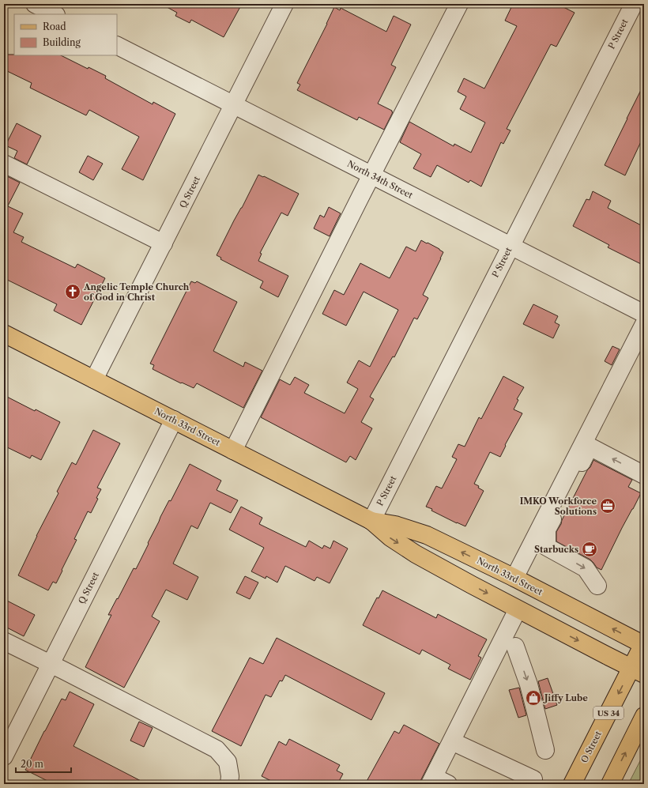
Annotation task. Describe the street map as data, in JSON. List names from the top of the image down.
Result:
{
  "streets": {
    "main road": ["North 33rd Street", "US 34", "O Street"],
    "street": ["P Street", "North 34th Street", "Q Street"]
  },
  "crossings": [
    ["P Street", "North 34th Street"],
    ["P Street", "North 33rd Street"],
    ["North 34th Street", "Q Street"],
    ["Q Street", "North 33rd Street"],
    ["North 33rd Street", "O Street"]
  ],
  "places": {
    "church": ["Angelic Temple Church of God in Christ"],
    "office": ["IMKO Workforce Solutions"],
    "cafe": ["Starbucks"],
    "shop": ["Jiffy Lube"]
  },
  "legend": ["Road", "Building"],
  "scale_bar": "20 m"
}
